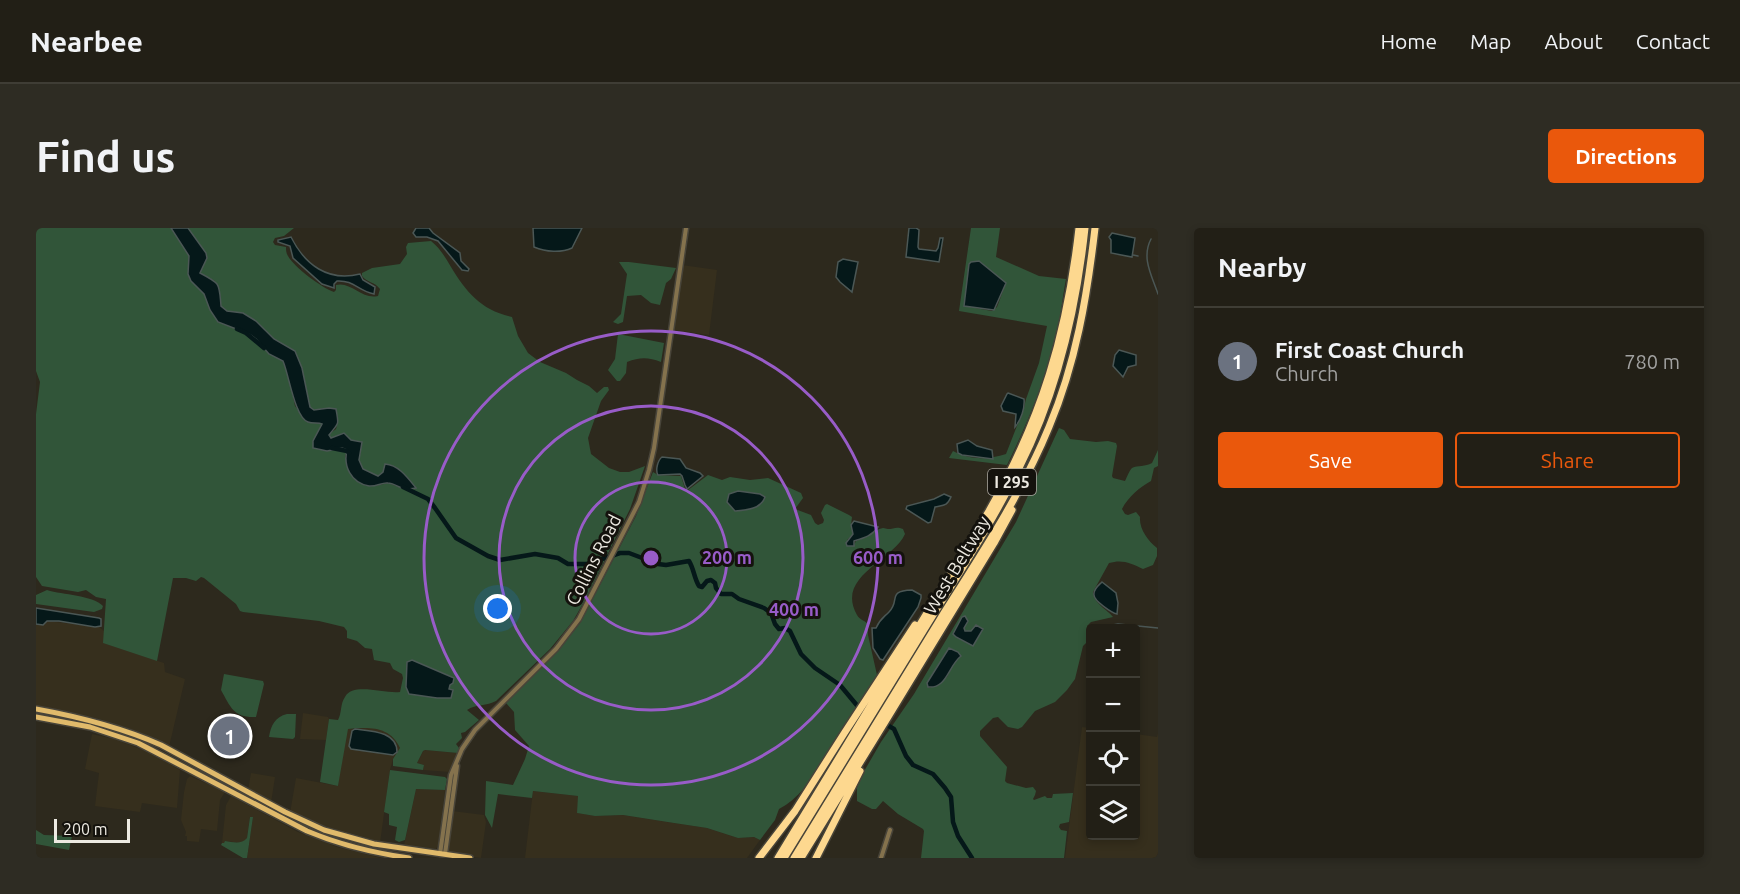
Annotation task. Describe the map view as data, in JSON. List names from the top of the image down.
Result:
{
  "streets": {
    "highway": ["I 295", "West Beltway"],
    "street": ["Collins Road"]
  },
  "scale_bar": "200 m",
  "page": {
    "header": "Nearbee",
    "nav": [
      "Home",
      "Map",
      "About",
      "Contact"
    ],
    "buttons": [
      "Directions",
      ["Save", "Share"]
    ],
    "title": "Find us",
    "heading": "Nearby",
    "list": [
      {
        "mark": "1",
        "name": "First Coast Church",
        "note": "Church",
        "value": "780 m"
      }
    ],
    "map_buttons": ["+", "−"],
    "pins": "1",
    "scale": "200 m"
  },
  "rings": ["200 m", "600 m", "400 m"]
}
